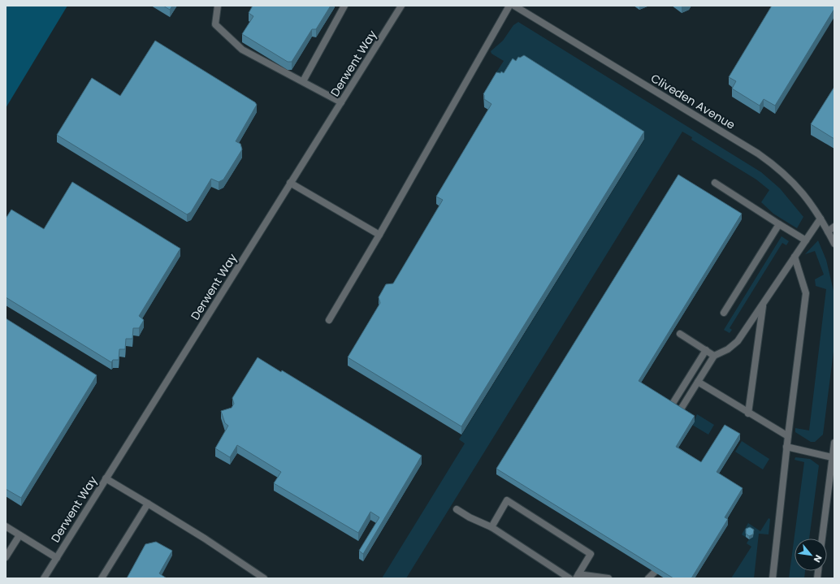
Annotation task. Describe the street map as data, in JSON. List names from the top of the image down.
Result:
{
  "streets": {
    "street": ["Derwent Way", "Cliveden Avenue"]
  },
  "north": "bottom right"
}
